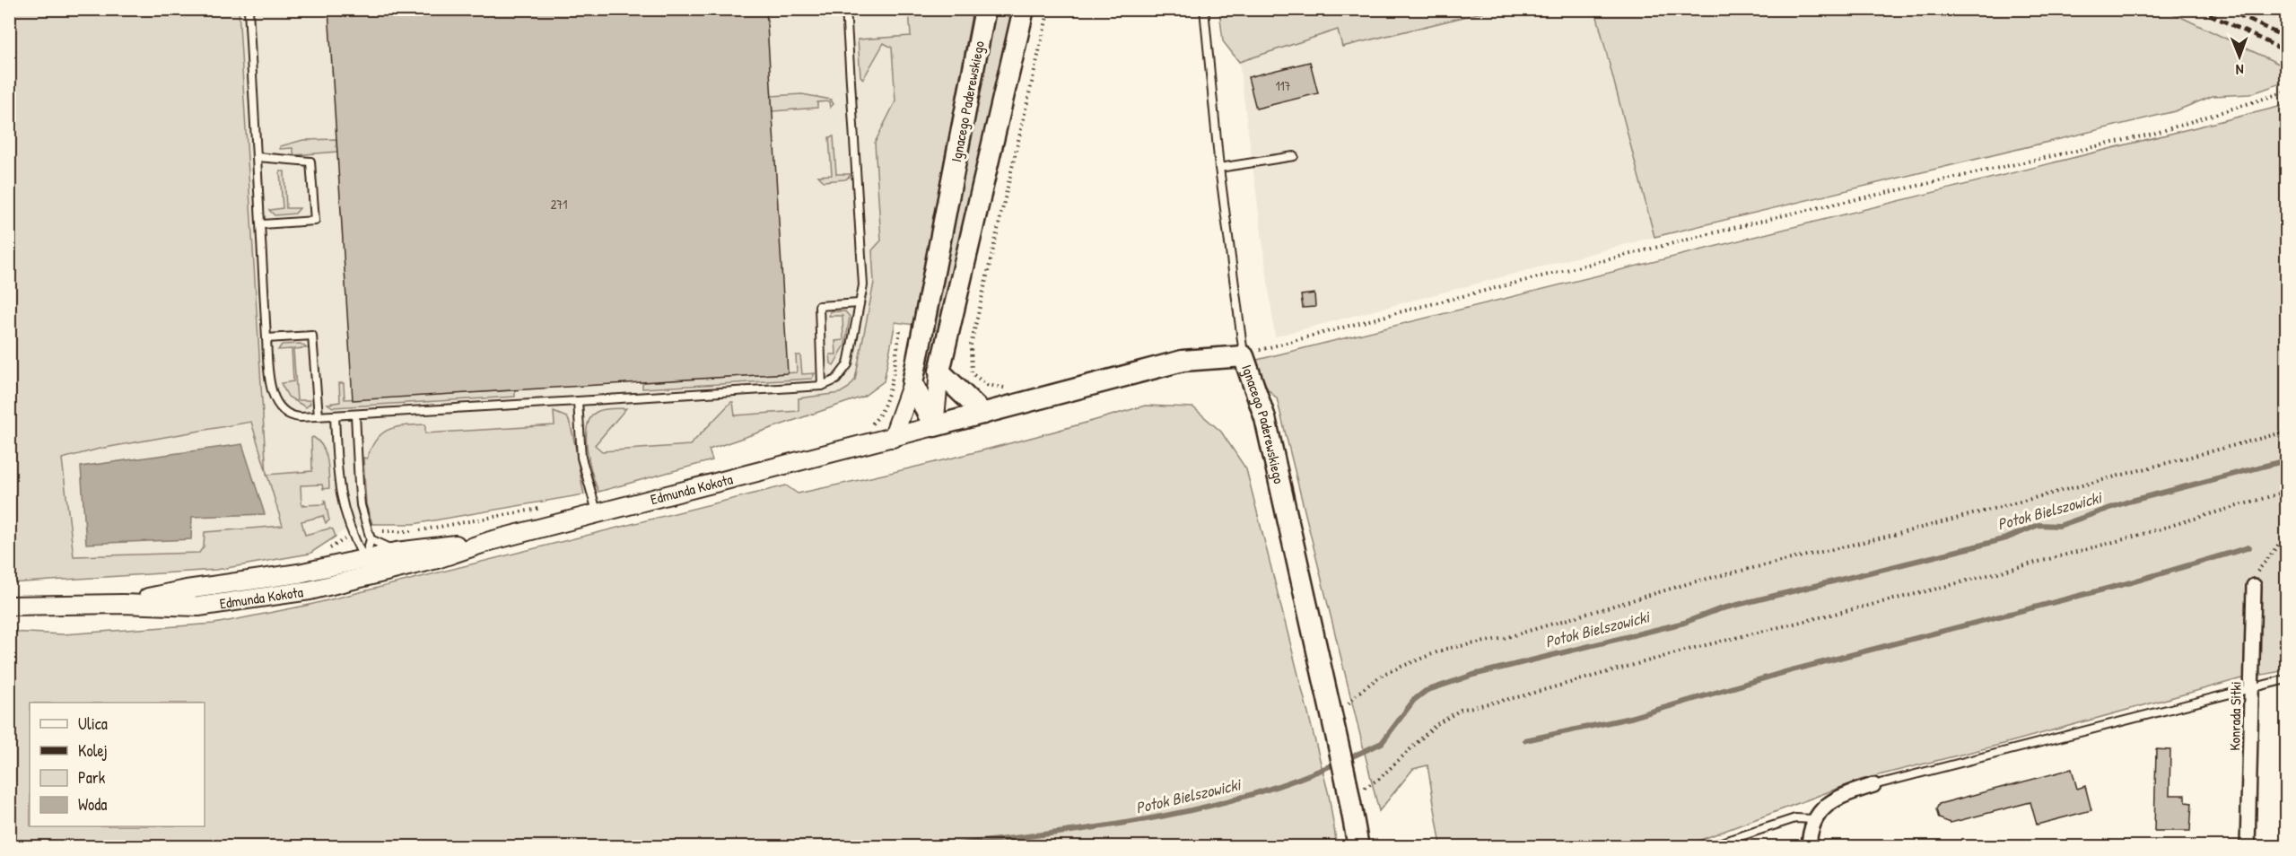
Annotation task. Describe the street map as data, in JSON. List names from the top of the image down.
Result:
{
  "streets": {
    "main road": ["Ignacego Paderewskiego"],
    "street": ["Edmunda Kokota", "Konrada Sitki"]
  },
  "crossings": [
    ["Ignacego Paderewskiego", "Edmunda Kokota"]
  ],
  "water": ["Potok Bielszowicki"],
  "house_numbers": ["117", "271"],
  "legend": [
    "Ulica",
    "Kolej",
    "Park",
    "Woda"
  ],
  "north": "bottom"
}
